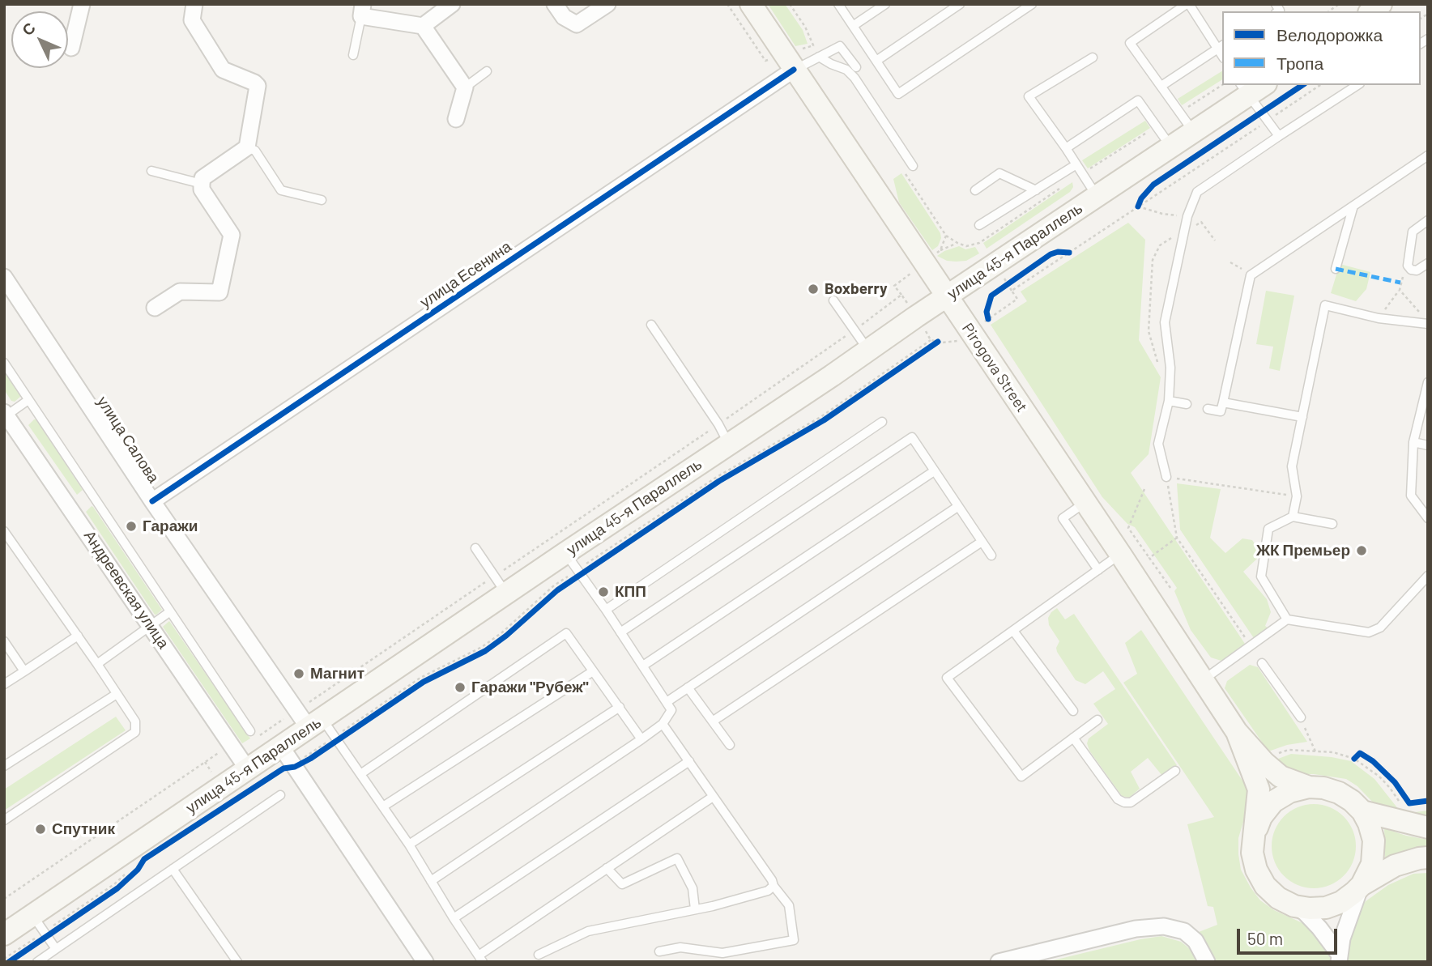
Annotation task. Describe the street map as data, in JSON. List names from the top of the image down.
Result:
{
  "streets": {
    "main road": ["улица 45-я Параллель", "Pirogova Street"],
    "street": ["улица Есенина", "улица Салова", "Андреевская улица"]
  },
  "crossings": [
    ["улица 45-я Параллель", "Pirogova Street"],
    ["улица 45-я Параллель", "улица Салова"],
    ["улица 45-я Параллель", "Андреевская улица"],
    ["улица Есенина", "Pirogova Street"],
    ["улица Есенина", "улица Салова"]
  ],
  "places": [
    "Boxberry",
    "Гаражи",
    "ЖК Премьер",
    "КПП",
    "Магнит",
    "Гаражи \"Рубеж\"",
    "Спутник"
  ],
  "legend": ["Велодорожка", "Тропа"],
  "scale_bar": "50 m",
  "north": "top left"
}
